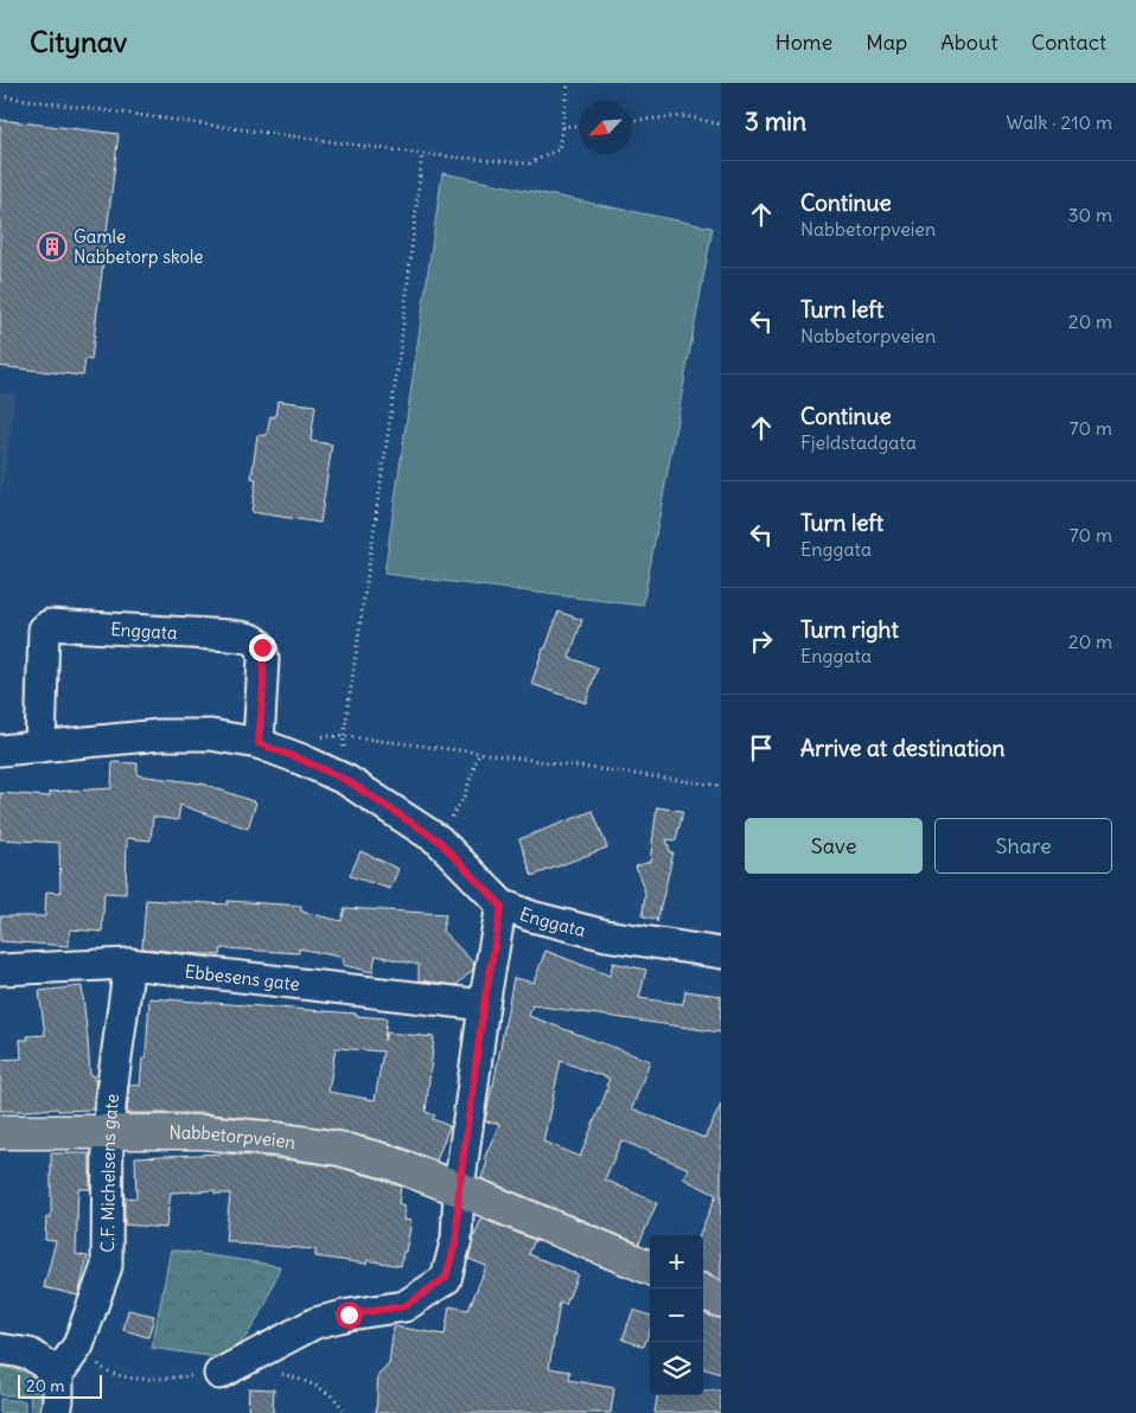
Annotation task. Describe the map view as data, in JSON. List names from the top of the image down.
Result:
{
  "streets": {
    "main road": ["Nabbetorpveien"],
    "street": ["Enggata", "Ebbesens gate", "C.F. Michelsens gate"]
  },
  "crossings": [
    ["Ebbesens gate", "C.F. Michelsens gate"],
    ["Nabbetorpveien", "C.F. Michelsens gate"]
  ],
  "places": {
    "building": ["Gamle Nabbetorp skole"]
  },
  "scale_bar": "20 m",
  "north": "bottom left",
  "page": {
    "header": "Citynav",
    "nav": [
      "Home",
      "Map",
      "About",
      "Contact"
    ],
    "heading": ["3 min", "Walk · 210 m"],
    "list": [
      ["Continue", "Nabbetorpveien", "30 m"],
      ["Turn left", "Nabbetorpveien", "20 m"],
      ["Continue", "Fjeldstadgata", "70 m"],
      ["Turn left", "Enggata", "70 m"],
      ["Turn right", "Enggata", "20 m"],
      "Arrive at destination"
    ],
    "buttons": ["Save", "Share"],
    "map_buttons": ["+", "−"],
    "scale": "20 m"
  }
}
